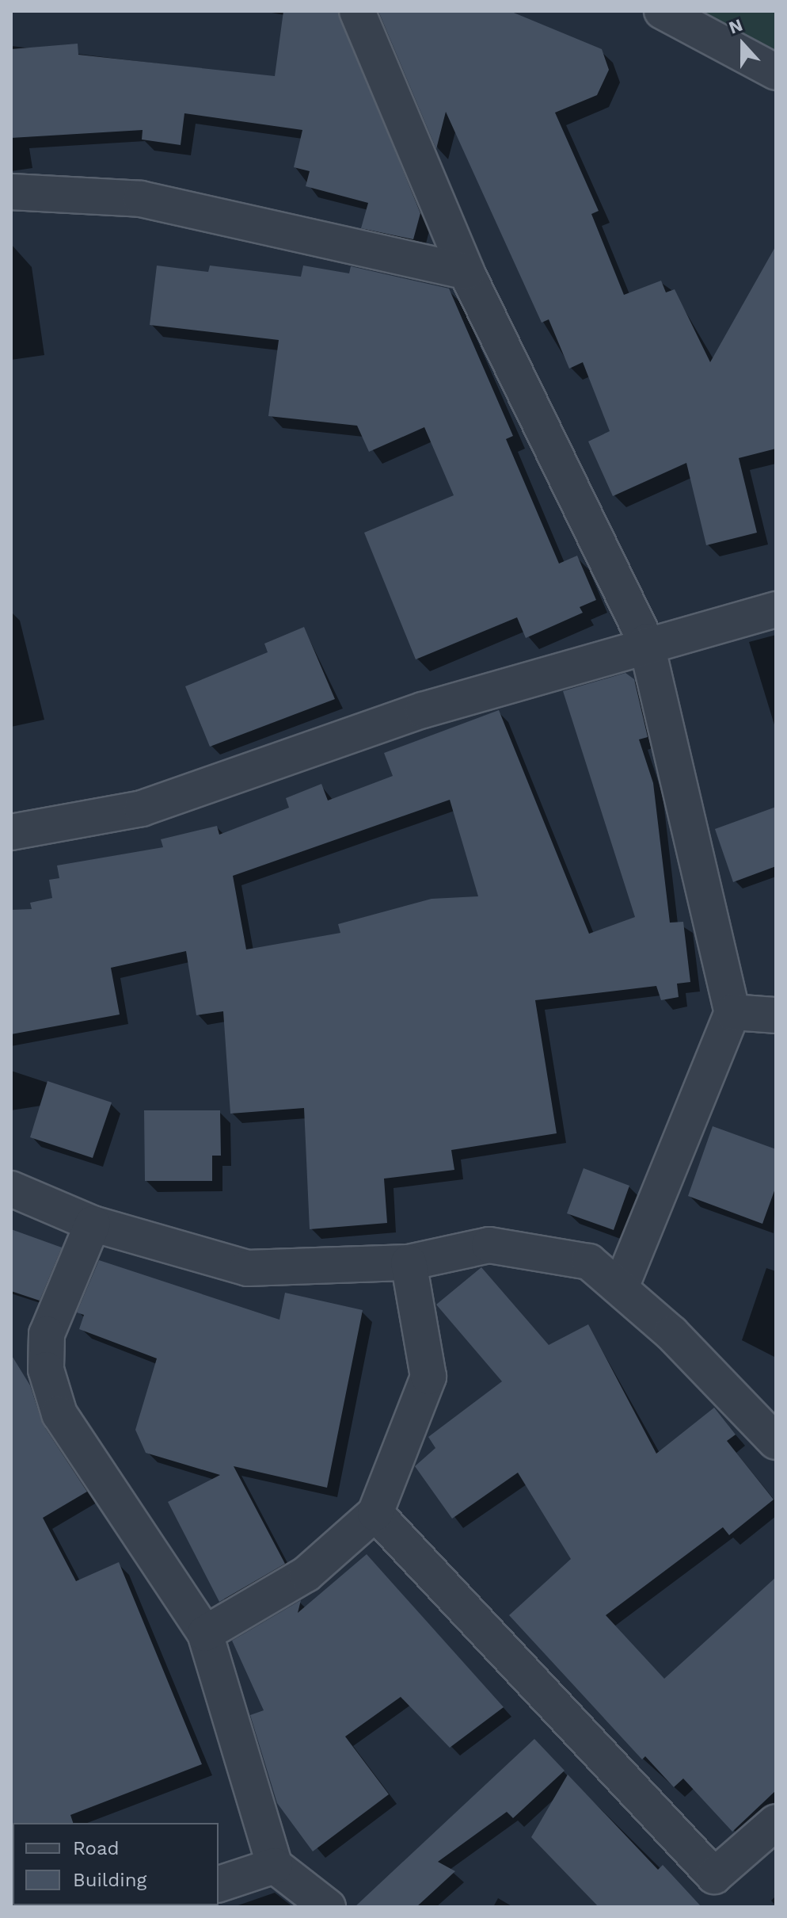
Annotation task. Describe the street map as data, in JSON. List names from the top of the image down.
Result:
{
  "legend": ["Road", "Building"],
  "north": "top"
}
